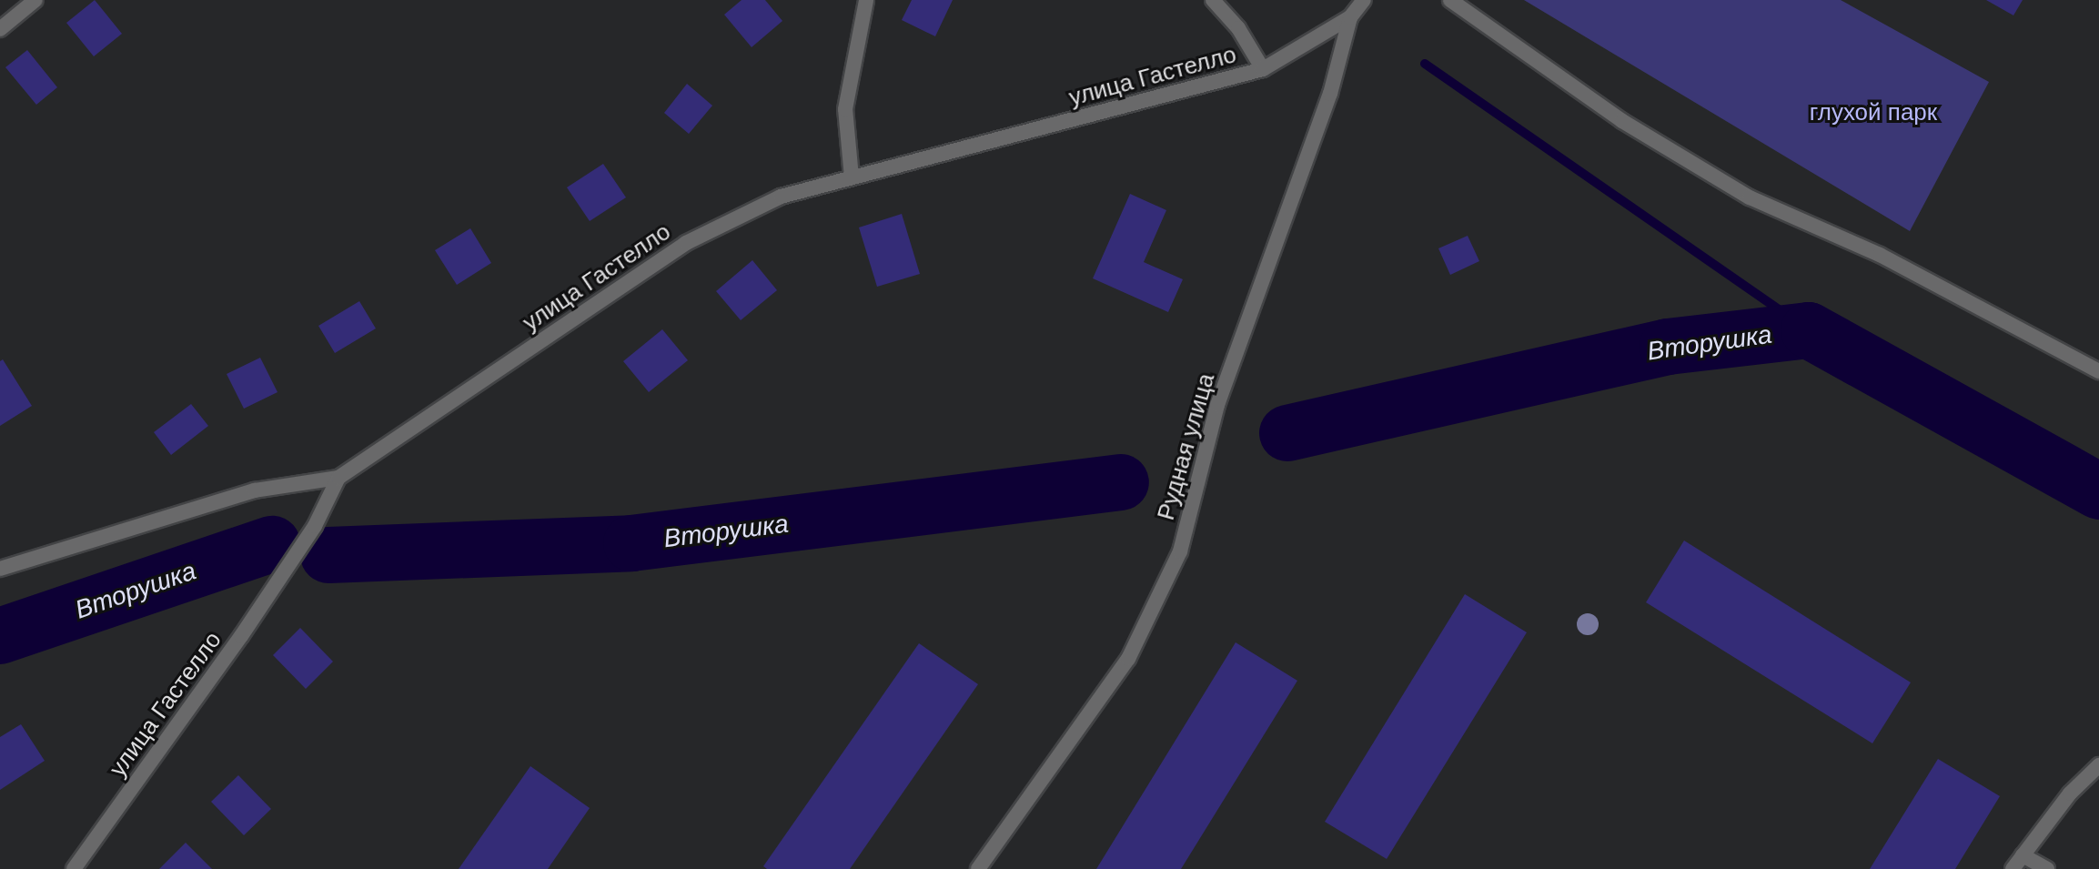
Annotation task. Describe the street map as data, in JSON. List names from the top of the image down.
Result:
{
  "streets": {
    "street": ["улица Гастелло", "Рудная улица"]
  },
  "crossings": [
    ["улица Гастелло", "Рудная улица"]
  ],
  "water": ["Вторушка"],
  "parks": ["глухой парк"]
}
